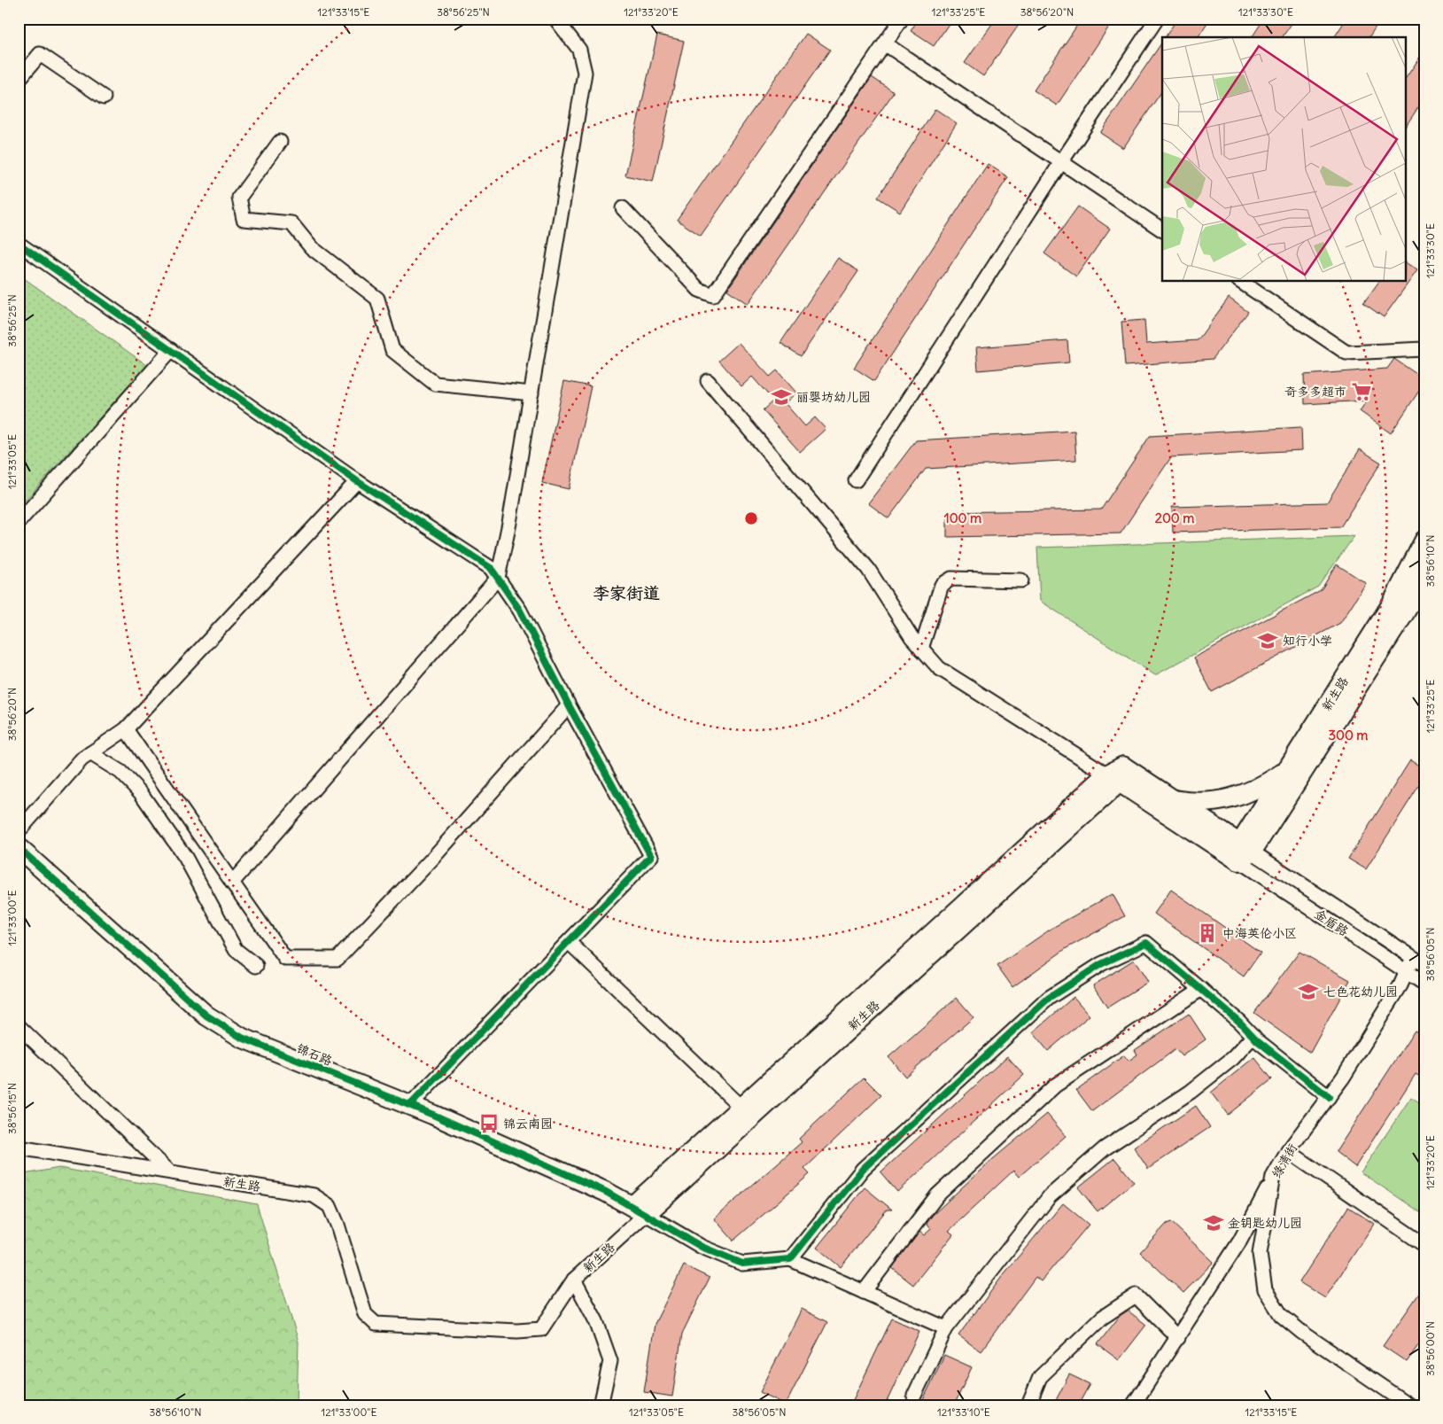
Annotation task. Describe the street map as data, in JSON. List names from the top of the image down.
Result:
{
  "streets": {
    "street": [
      "新生路",
      "金盾路",
      "锦石路",
      "绿清街"
    ]
  },
  "crossings": [
    ["新生路", "金盾路"],
    ["新生路", "锦石路"],
    ["金盾路", "绿清街"]
  ],
  "districts": ["李家街道"],
  "places": {
    "supermarket": ["奇多多超市"],
    "school or university": [
      "丽婴坊幼儿园",
      "知行小学",
      "七色花幼儿园",
      "金钥匙幼儿园"
    ],
    "building": ["中海英伦小区"],
    "bus stop": ["锦云南园"]
  },
  "coordinates": [
    "121°33'15\"E",
    "38°56'25\"N",
    "121°33'20\"E",
    "121°33'25\"E",
    "38°56'20\"N",
    "121°33'30\"E",
    "121°33'05\"E",
    "38°56'10\"N",
    "121°33'00\"E",
    "38°56'05\"N",
    "38°56'15\"N",
    "38°56'00\"N",
    "121°33'10\"E"
  ],
  "rings": ["100 m", "200 m", "300 m"]
}
